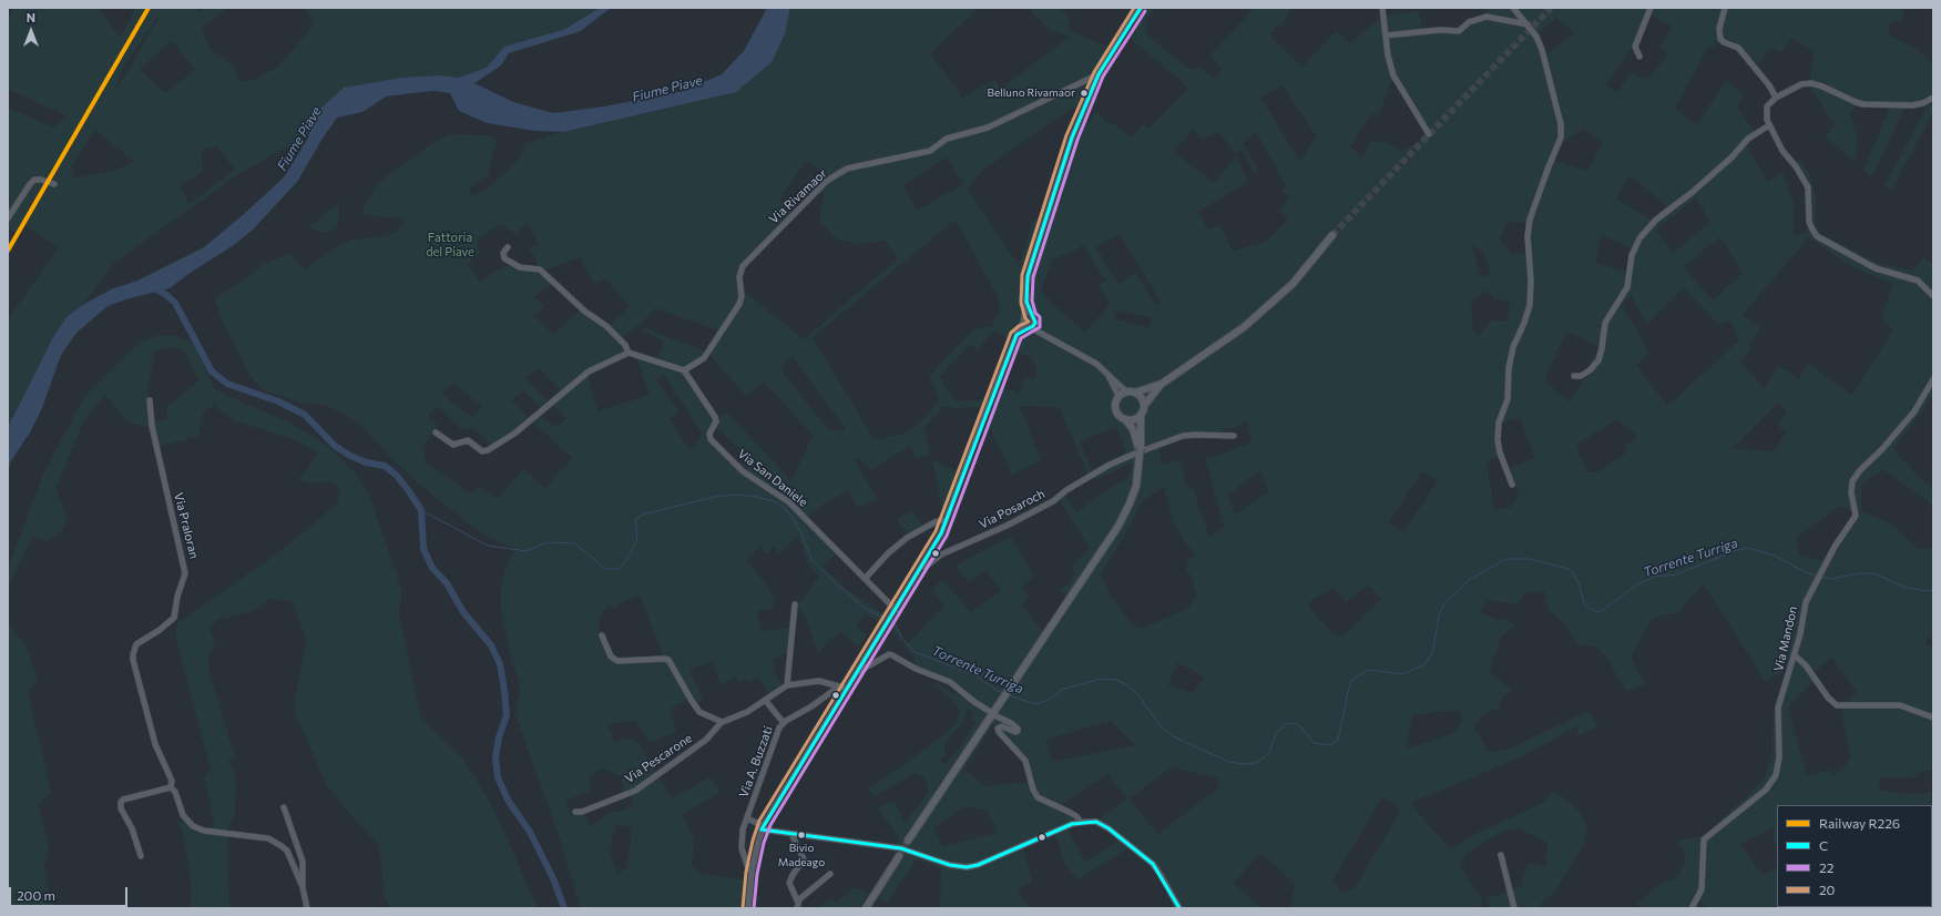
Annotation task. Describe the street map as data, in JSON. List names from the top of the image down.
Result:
{
  "streets": {
    "street": [
      "Via Rivamaor",
      "Via San Daniele",
      "Via Posaroch",
      "Via Praloran",
      "Via Mandon",
      "Via Pescarone",
      "Via A. Buzzati"
    ]
  },
  "crossings": [
    ["Via Rivamaor", "Via San Daniele"]
  ],
  "water": ["Fiume Piave", "Torrente Turriga"],
  "parks": ["Fattoria del Piave"],
  "places": ["Belluno Rivamaor", "Bivio Madeago"],
  "lines": [
    "rail line R226",
    "transit line C",
    "transit line 20",
    "transit line 22"
  ],
  "legend": [
    "Railway R226",
    "C",
    "22",
    "20"
  ],
  "scale_bar": "200 m",
  "north": "top"
}
